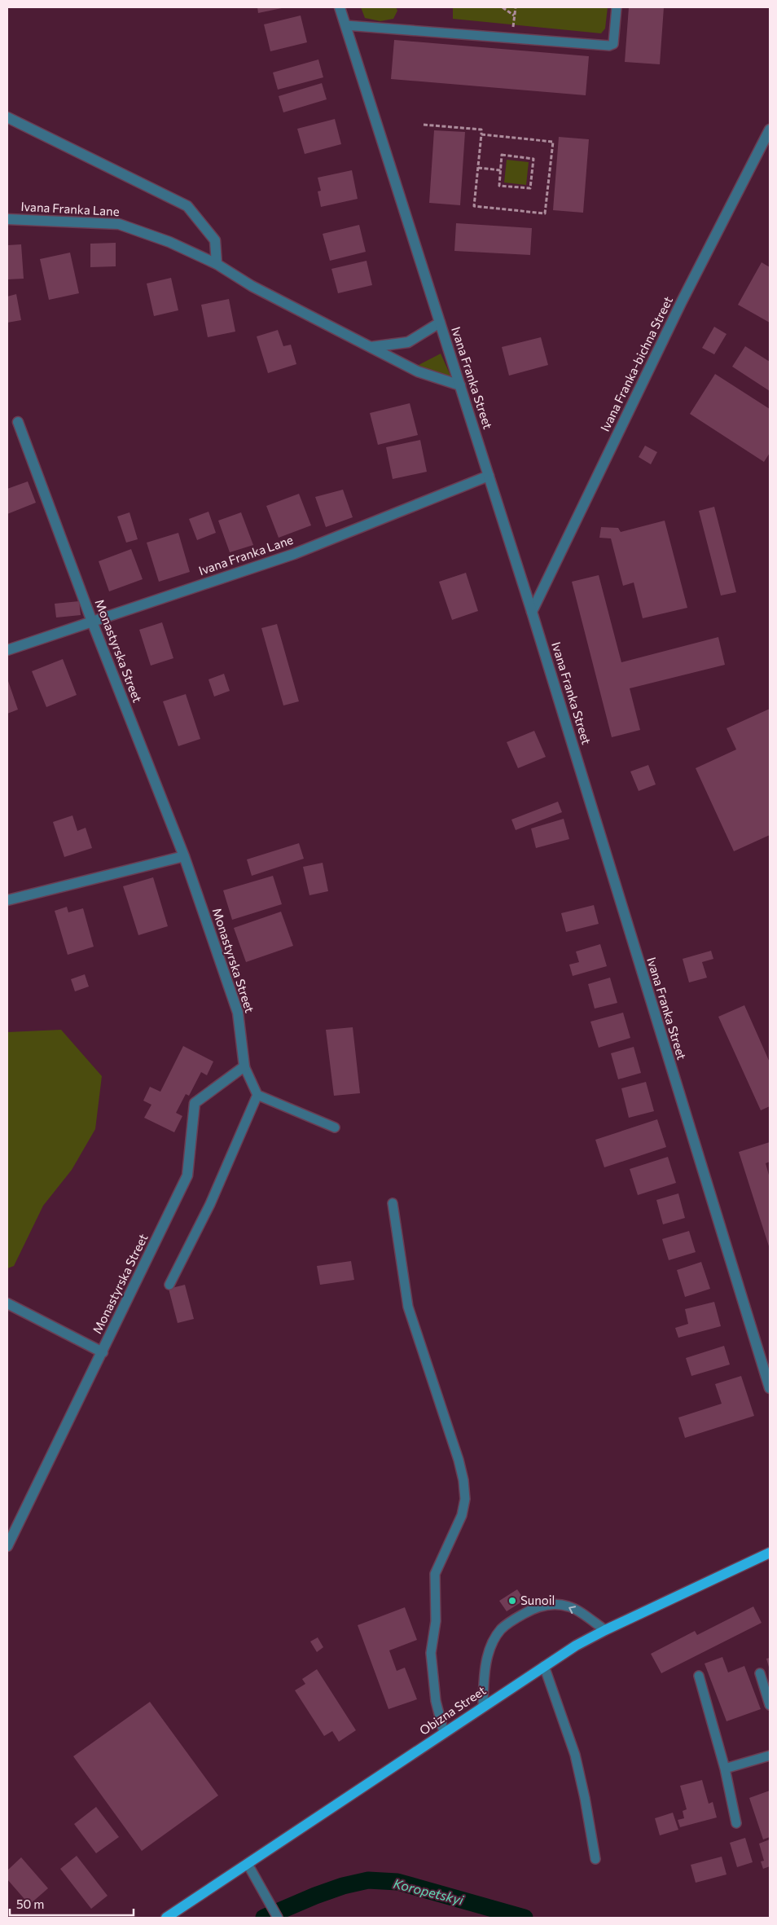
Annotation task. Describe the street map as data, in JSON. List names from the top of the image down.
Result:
{
  "streets": {
    "main road": ["Obizna Street"],
    "street": [
      "Ivana Franka Lane",
      "Ivana Franka-bichna Street",
      "Ivana Franka Street",
      "Monastyrska Street"
    ]
  },
  "crossings": [
    ["Ivana Franka Lane", "Ivana Franka Street"],
    ["Ivana Franka Lane", "Monastyrska Street"],
    ["Ivana Franka-bichna Street", "Ivana Franka Street"]
  ],
  "water": ["Koropetskyi"],
  "places": ["Sunoil"],
  "scale_bar": "50 m"
}
